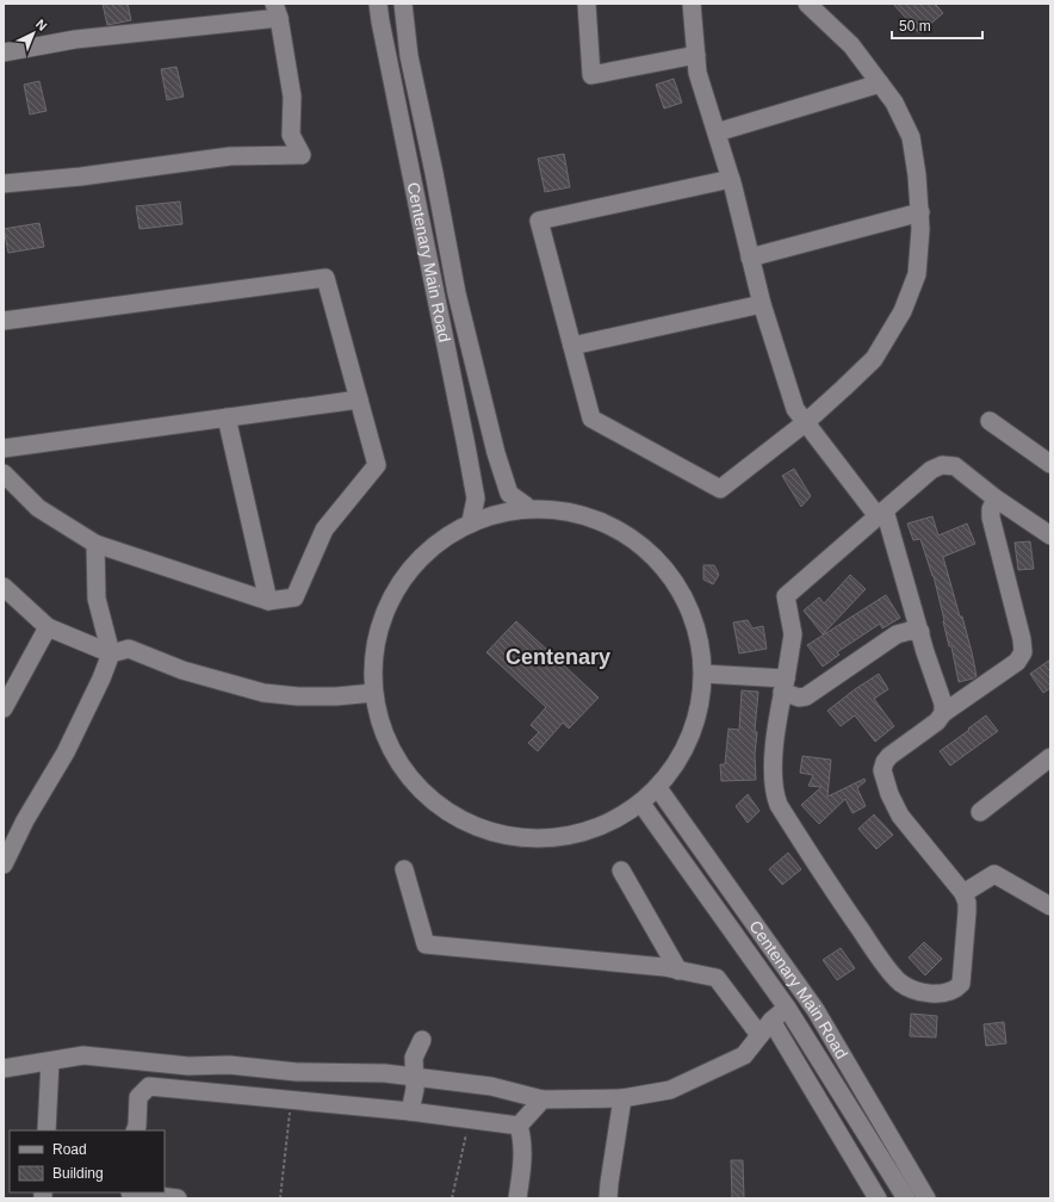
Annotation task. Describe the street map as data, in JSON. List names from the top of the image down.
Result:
{
  "streets": {
    "street": ["Centenary Main Road"]
  },
  "districts": ["Centenary"],
  "legend": ["Road", "Building"],
  "scale_bar": "50 m",
  "north": "top right"
}
